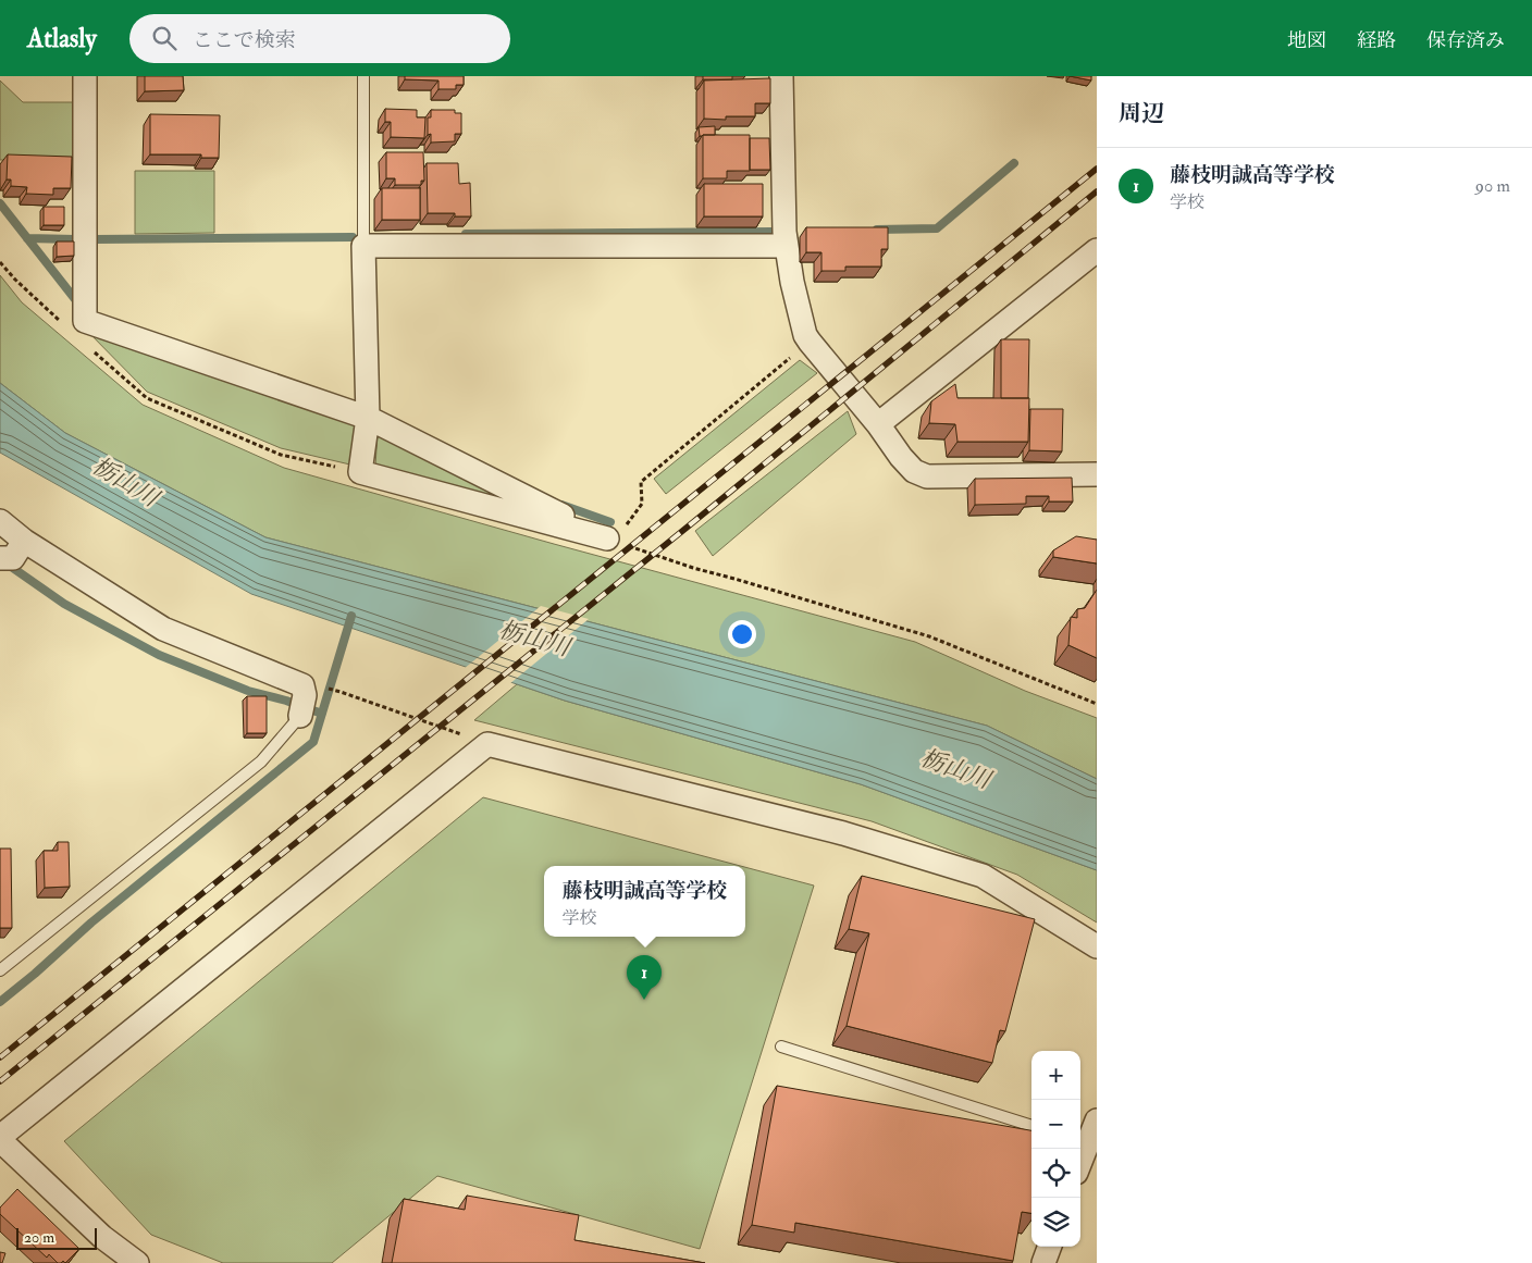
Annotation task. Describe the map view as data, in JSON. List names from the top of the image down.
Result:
{
  "water": ["栃山川"],
  "scale_bar": "20 m",
  "page": {
    "header": "Atlasly",
    "search": "ここで検索",
    "nav": ["地図", "経路", "保存済み"],
    "heading": "周辺",
    "list": [
      {
        "mark": "1",
        "name": "藤枝明誠高等学校",
        "note": "学校",
        "value": "90 m"
      }
    ],
    "popup": ["藤枝明誠高等学校", "学校"],
    "pins": "1",
    "map_buttons": ["+", "−"],
    "scale": "20 m"
  }
}
